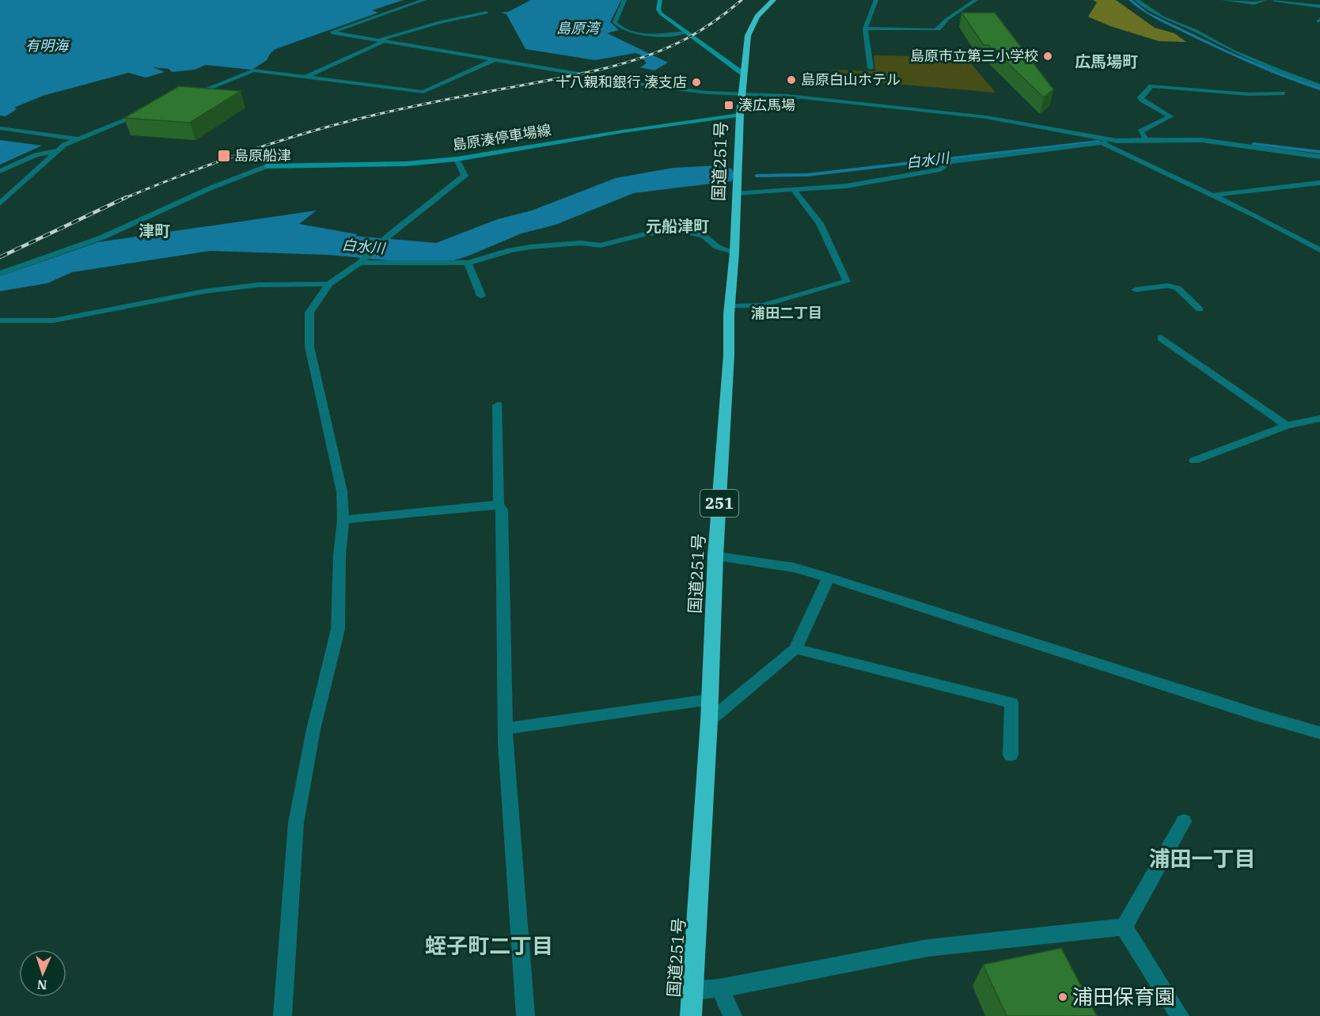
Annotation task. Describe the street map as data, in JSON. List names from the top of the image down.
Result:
{
  "streets": {
    "highway": ["国道251号", "251"],
    "main road": ["島原湊停車場線"]
  },
  "crossings": [
    ["島原湊停車場線", "国道251号"]
  ],
  "districts": [
    "広馬場町",
    "元船津町",
    "津町",
    "浦田二丁目",
    "浦田一丁目",
    "蛭子町二丁目"
  ],
  "water": ["島原湾", "有明海", "白水川"],
  "places": {
    "other": [
      "島原市立第三小学校",
      "島原白山ホテル",
      "十八親和銀行 湊支店",
      "浦田保育園"
    ],
    "transit": ["湊広馬場", "島原船津"]
  },
  "north": "bottom"
}
